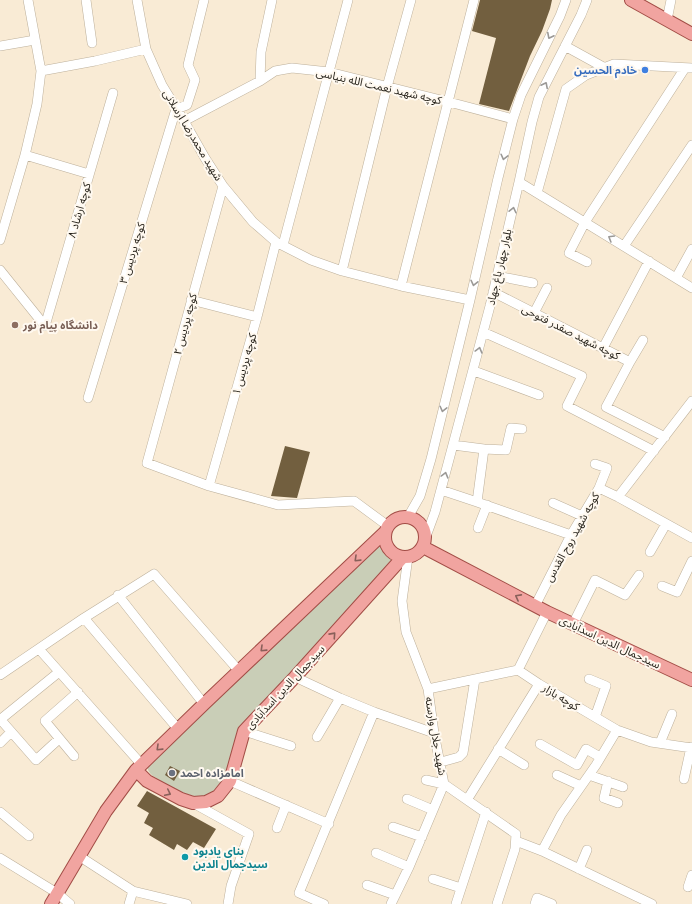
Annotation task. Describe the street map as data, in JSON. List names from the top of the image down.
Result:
{
  "streets": {
    "main road": ["سیدجمال الدین اسدآبادی"],
    "street": [
      "کوچه شهید نعمت الله بنیاسی",
      "شهید محمدرضا ارسلانی",
      "کوچه ارشاد ۸",
      "کوچه پردیس ۳",
      "بلوار چهار باغ جهاد",
      "کوچه پردیس ۲",
      "کوچه شهید صفدر فتوحی",
      "کوچه پردیس ۱",
      "کوچه شهید روح القدس",
      "کوچه بازار",
      "شهید جلال وارسته"
    ]
  },
  "crossings": [
    ["کوچه شهید نعمت الله بنیاسی", "شهید محمدرضا ارسلانی"],
    ["کوچه شهید نعمت الله بنیاسی", "بلوار چهار باغ جهاد"],
    ["کوچه شهید نعمت الله بنیاسی", "کوچه پردیس ۱"],
    ["شهید محمدرضا ارسلانی", "کوچه پردیس ۳"],
    ["شهید محمدرضا ارسلانی", "بلوار چهار باغ جهاد"],
    ["شهید محمدرضا ارسلانی", "کوچه پردیس ۲"],
    ["شهید محمدرضا ارسلانی", "کوچه پردیس ۱"],
    ["بلوار چهار باغ جهاد", "کوچه شهید صفدر فتوحی"],
    ["بلوار چهار باغ جهاد", "سیدجمال الدین اسدآبادی"],
    ["بلوار چهار باغ جهاد", "شهید جلال وارسته"],
    ["کوچه پردیس ۲", "کوچه پردیس ۱"],
    ["کوچه شهید روح القدس", "سیدجمال الدین اسدآبادی"],
    ["سیدجمال الدین اسدآبادی", "شهید جلال وارسته"]
  ],
  "places": [
    "خادم الحسین",
    "دانشگاه پیام نور",
    "امامزاده احمد",
    "بنای یادبود سیدجمال الدین"
  ]
}
